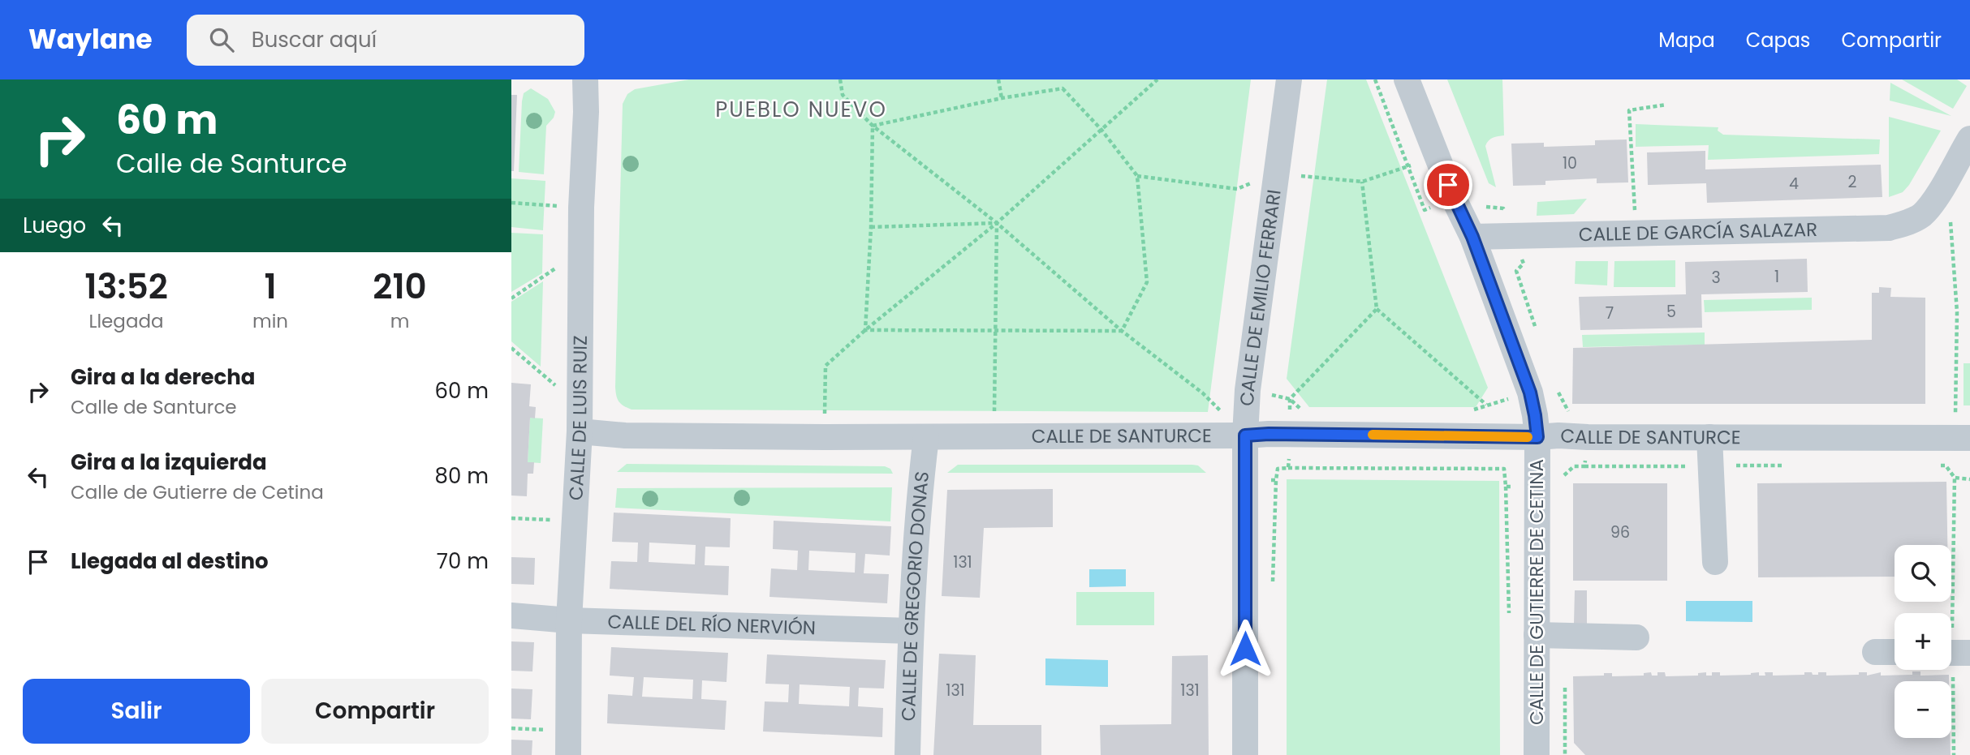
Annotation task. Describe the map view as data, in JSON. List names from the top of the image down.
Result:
{
  "streets": {
    "street": [
      "CALLE DE GARCÍA SALAZAR",
      "CALLE DE EMILIO FERRARI",
      "CALLE DE LUIS RUIZ",
      "CALLE DE SANTURCE",
      "CALLE DE GUTIERRE DE CETINA",
      "CALLE DE GREGORIO DONAS",
      "CALLE DEL RÍO NERVIÓN"
    ]
  },
  "crossings": [
    ["CALLE DE GARCÍA SALAZAR", "CALLE DE GUTIERRE DE CETINA"],
    ["CALLE DE EMILIO FERRARI", "CALLE DE SANTURCE"],
    ["CALLE DE LUIS RUIZ", "CALLE DE SANTURCE"],
    ["CALLE DE LUIS RUIZ", "CALLE DEL RÍO NERVIÓN"],
    ["CALLE DE SANTURCE", "CALLE DE GUTIERRE DE CETINA"],
    ["CALLE DE SANTURCE", "CALLE DE GREGORIO DONAS"],
    ["CALLE DE GREGORIO DONAS", "CALLE DEL RÍO NERVIÓN"]
  ],
  "districts": ["PUEBLO NUEVO"],
  "house_numbers": [
    "10",
    "2",
    "4",
    "1",
    "3",
    "5",
    "7",
    "96",
    "131",
    "131",
    "131"
  ],
  "page": {
    "header": "Waylane",
    "search": "Buscar aquí",
    "nav": ["Mapa", "Capas", "Compartir"],
    "turn": ["60 m", "Calle de Santurce"],
    "then": "Luego",
    "eta": [
      "13:52",
      "Llegada",
      "1",
      "min",
      "210",
      "m"
    ],
    "list": [
      {
        "name": "Gira a la derecha",
        "note": "Calle de Santurce",
        "value": "60 m"
      },
      {
        "name": "Gira a la izquierda",
        "note": "Calle de Gutierre de Cetina",
        "value": "80 m"
      },
      {
        "name": "Llegada al destino",
        "value": "70 m"
      }
    ],
    "map_buttons": ["+", "−"],
    "buttons": ["Salir", "Compartir"]
  }
}
